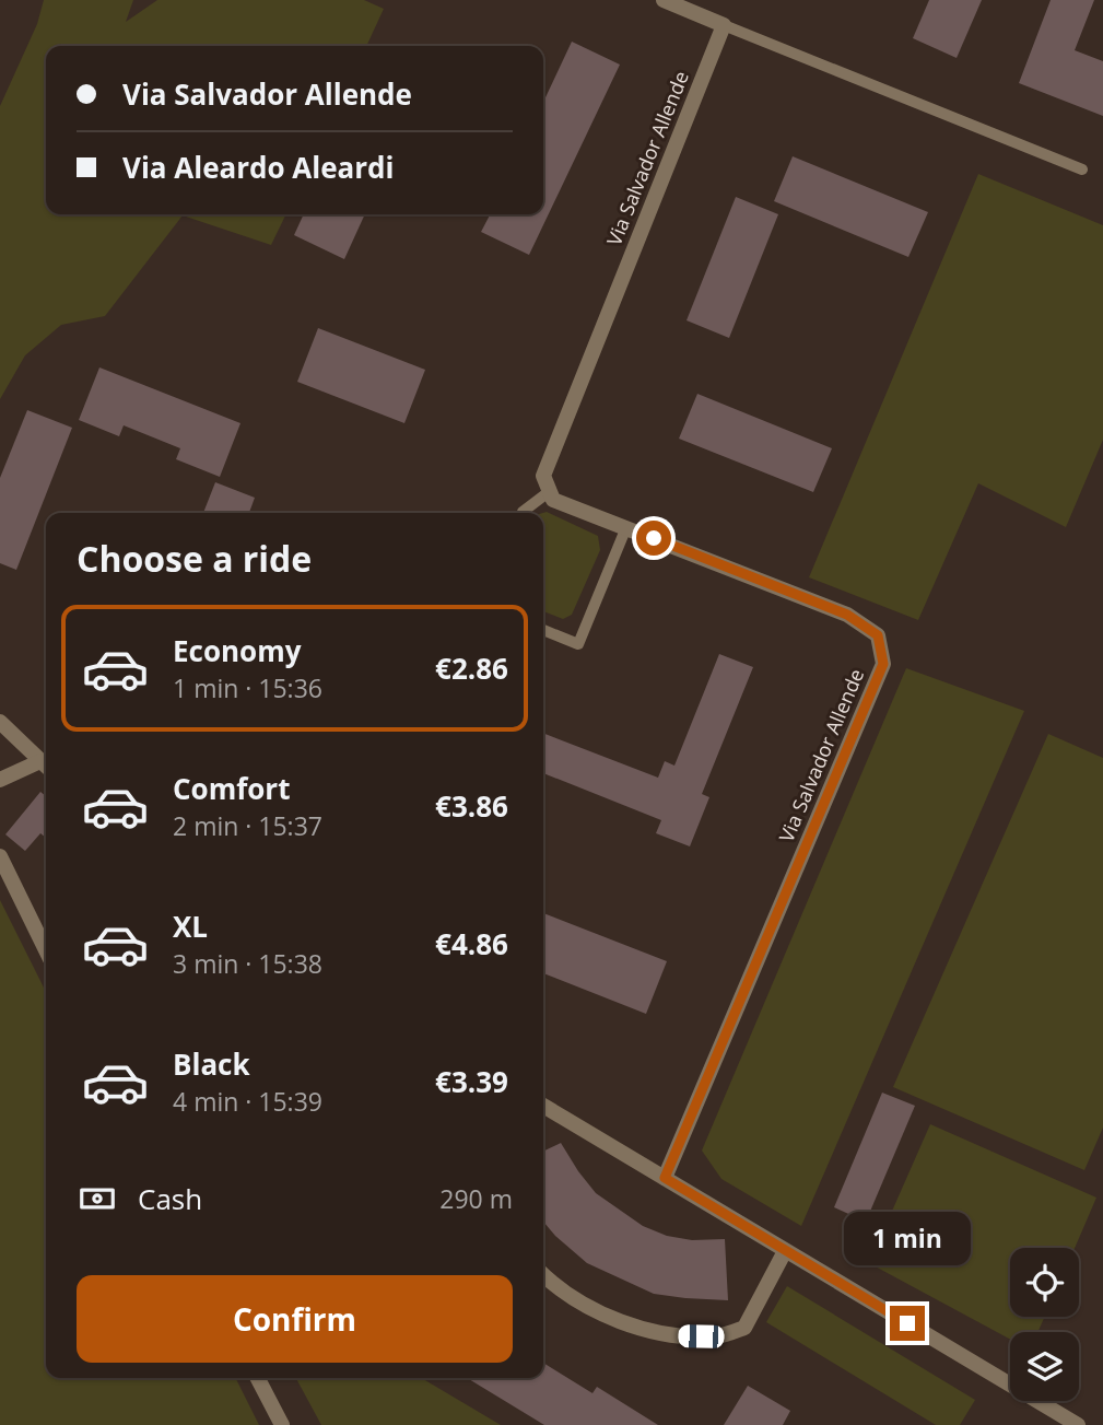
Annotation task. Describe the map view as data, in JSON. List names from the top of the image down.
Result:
{
  "streets": {
    "street": ["Via Salvador Allende"]
  },
  "page": {
    "banner": ["Via Salvador Allende", "Via Aleardo Aleardi"],
    "heading": "Choose a ride",
    "list": [
      {
        "name": "Economy",
        "note": "1 min · 15:36",
        "value": "€2.86"
      },
      {
        "name": "Comfort",
        "note": "2 min · 15:37",
        "value": "€3.86"
      },
      {
        "name": "XL",
        "note": "3 min · 15:38",
        "value": "€4.86"
      },
      {
        "name": "Black",
        "note": "4 min · 15:39",
        "value": "€3.39"
      }
    ],
    "pay": ["Cash", "290 m"],
    "bubble": "1 min",
    "buttons": "Confirm"
  }
}
